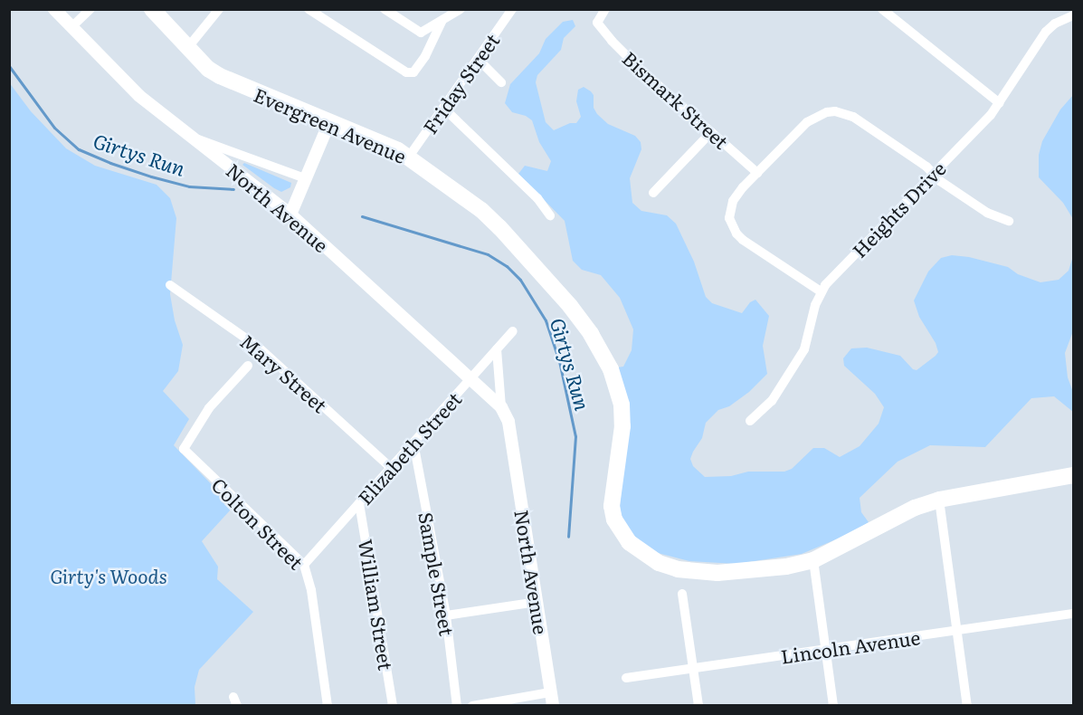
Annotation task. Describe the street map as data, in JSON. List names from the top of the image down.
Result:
{
  "streets": {
    "main road": ["Evergreen Avenue"],
    "street": [
      "Friday Street",
      "Bismark Street",
      "North Avenue",
      "Heights Drive",
      "Mary Street",
      "Elizabeth Street",
      "Colton Street",
      "Sample Street",
      "William Street",
      "Lincoln Avenue"
    ]
  },
  "crossings": [
    ["Friday Street", "Evergreen Avenue"],
    ["North Avenue", "Elizabeth Street"],
    ["Mary Street", "Elizabeth Street"],
    ["Elizabeth Street", "Colton Street"],
    ["Elizabeth Street", "Sample Street"],
    ["Elizabeth Street", "William Street"]
  ],
  "water": ["Girtys Run"],
  "parks": ["Girty's Woods"]
}
